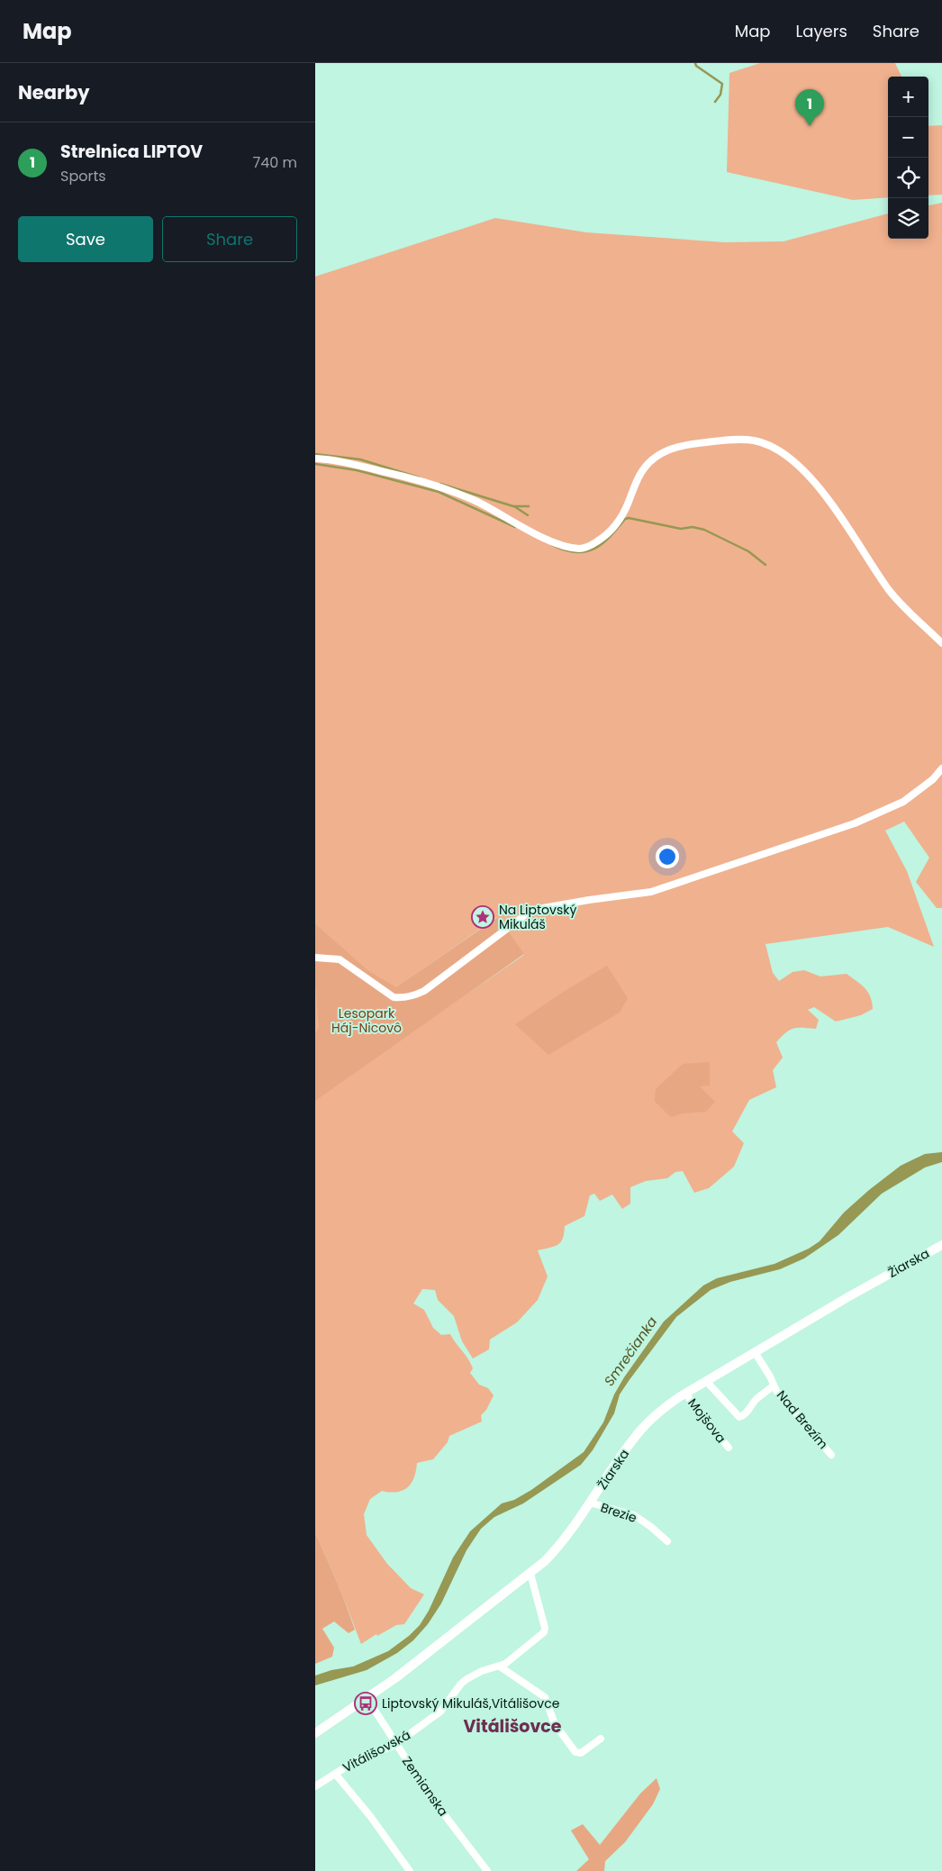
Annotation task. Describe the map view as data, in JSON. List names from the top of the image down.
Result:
{
  "streets": {
    "street": [
      "Žiarska",
      "Nad Brezím",
      "Mojšova",
      "Brezie",
      "Vitálišovská",
      "Zemianska"
    ]
  },
  "crossings": [
    ["Žiarska", "Nad Brezím"],
    ["Žiarska", "Mojšova"],
    ["Žiarska", "Brezie"],
    ["Žiarska", "Vitálišovská"],
    ["Žiarska", "Zemianska"],
    ["Vitálišovská", "Zemianska"]
  ],
  "districts": ["Vitálišovce"],
  "water": ["Smrečianka"],
  "parks": ["Lesopark Háj-Nicovô"],
  "places": {
    "place": ["Na Liptovský Mikuláš"],
    "bus stop": ["Liptovský Mikuláš,Vitálišovce"]
  },
  "page": {
    "header": "Map",
    "nav": ["Map", "Layers", "Share"],
    "heading": "Nearby",
    "map_buttons": ["+", "−"],
    "pins": "1",
    "list": [
      {
        "mark": "1",
        "name": "Strelnica LIPTOV",
        "note": "Sports",
        "value": "740 m"
      }
    ],
    "buttons": ["Save", "Share"]
  }
}
